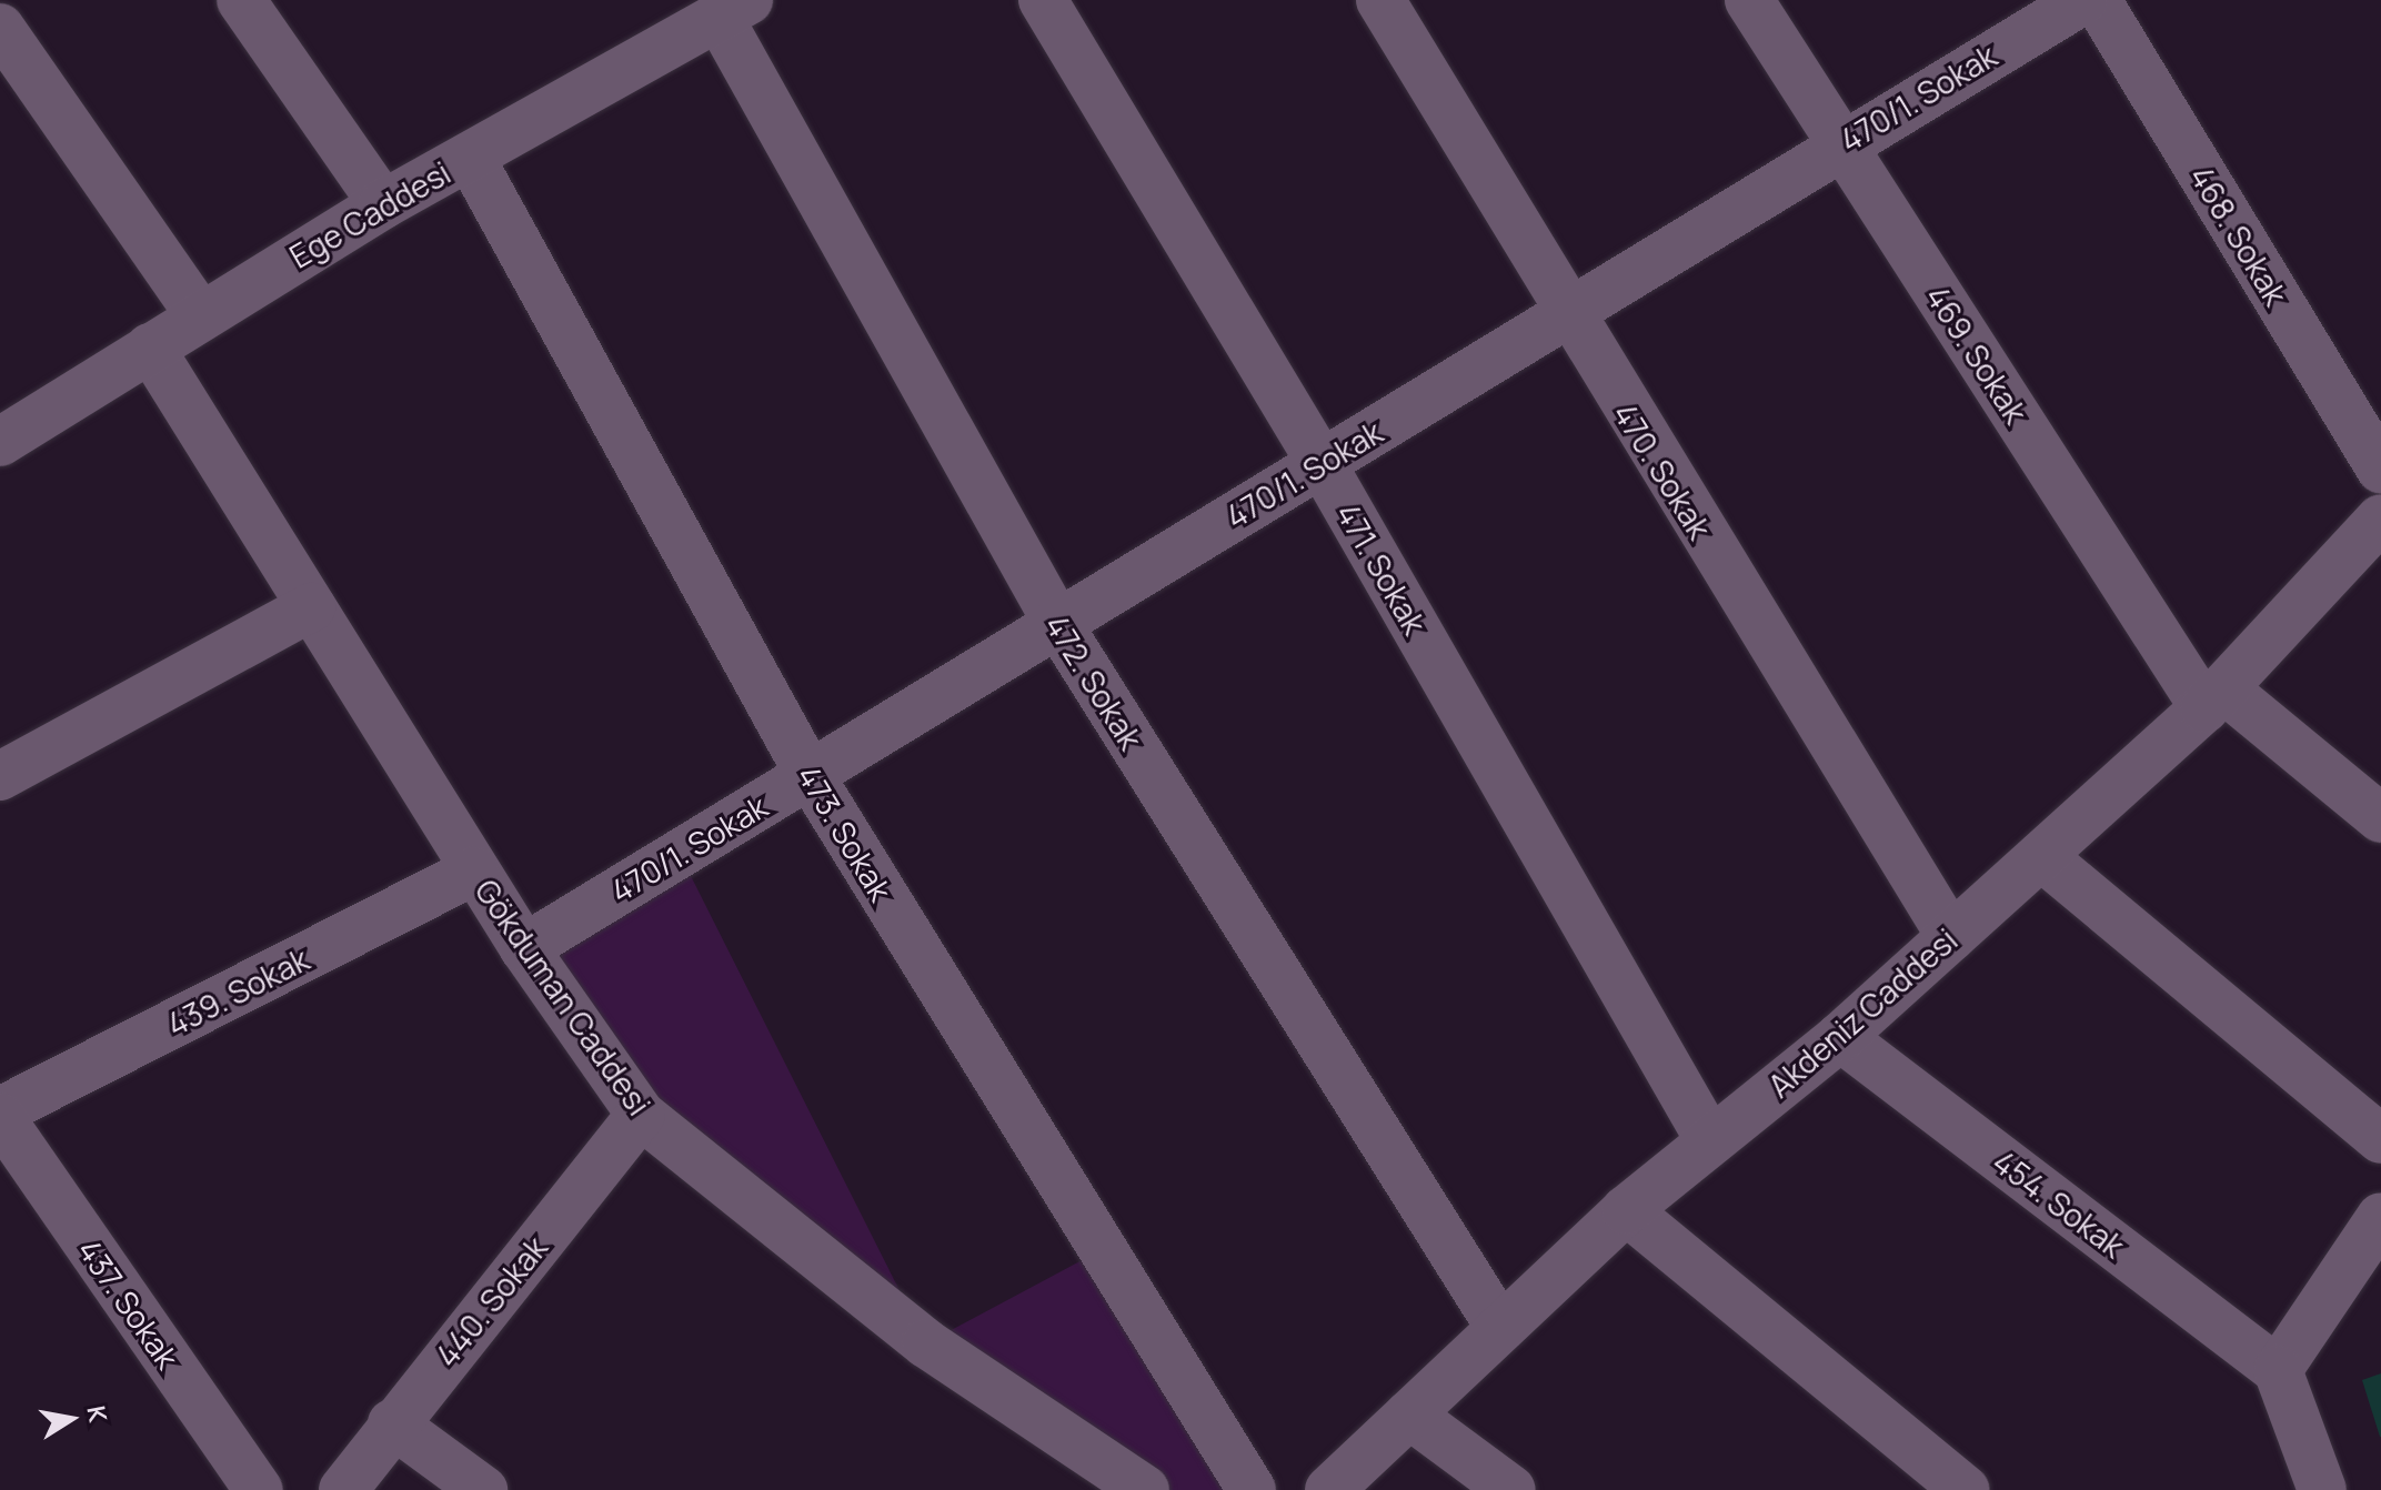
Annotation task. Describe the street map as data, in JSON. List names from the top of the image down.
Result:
{
  "streets": {
    "street": [
      "470/1. Sokak",
      "Ege Caddesi",
      "468. Sokak",
      "469. Sokak",
      "470. Sokak",
      "471. Sokak",
      "472. Sokak",
      "473. Sokak",
      "439. Sokak",
      "Gökduman Caddesi",
      "Akdeniz Caddesi",
      "454. Sokak",
      "440. Sokak",
      "437. Sokak"
    ]
  },
  "crossings": [
    ["470/1. Sokak", "469. Sokak"],
    ["470/1. Sokak", "470. Sokak"],
    ["470/1. Sokak", "471. Sokak"],
    ["470/1. Sokak", "472. Sokak"],
    ["470/1. Sokak", "473. Sokak"],
    ["470/1. Sokak", "Gökduman Caddesi"],
    ["Ege Caddesi", "472. Sokak"],
    ["Ege Caddesi", "473. Sokak"],
    ["Ege Caddesi", "Gökduman Caddesi"],
    ["469. Sokak", "Akdeniz Caddesi"],
    ["470. Sokak", "Akdeniz Caddesi"],
    ["471. Sokak", "Akdeniz Caddesi"],
    ["472. Sokak", "Akdeniz Caddesi"],
    ["439. Sokak", "Gökduman Caddesi"],
    ["439. Sokak", "437. Sokak"],
    ["Gökduman Caddesi", "440. Sokak"],
    ["Akdeniz Caddesi", "454. Sokak"]
  ],
  "north": "right"
}
